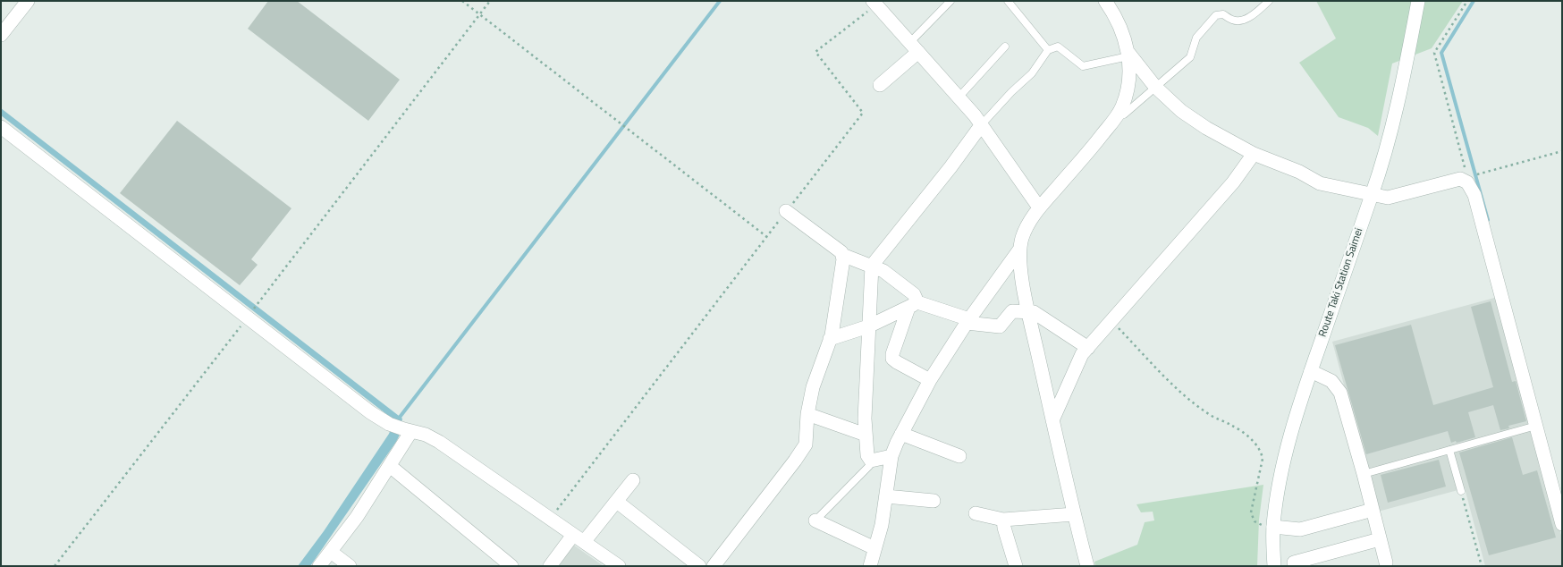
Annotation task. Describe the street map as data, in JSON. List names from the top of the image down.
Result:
{
  "streets": {
    "street": ["Route Taki Station Saimei"]
  }
}
